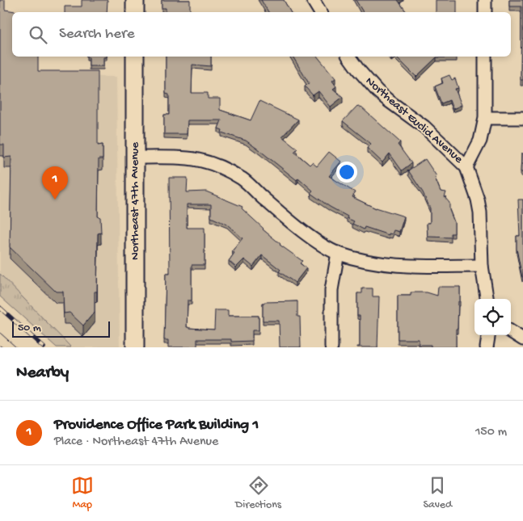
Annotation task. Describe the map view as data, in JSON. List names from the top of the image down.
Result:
{
  "streets": {
    "main road": ["Northeast 47th Avenue"],
    "street": ["Northeast Euclid Avenue"]
  },
  "scale_bar": "50 m",
  "page": {
    "search": "Search here",
    "pins": "1",
    "scale": "50 m",
    "heading": "Nearby",
    "list": [
      {
        "mark": "1",
        "name": "Providence Office Park Building 1",
        "note": "Place · Northeast 47th Avenue",
        "value": "150 m"
      }
    ],
    "nav": ["Map", "Directions", "Saved"]
  }
}
